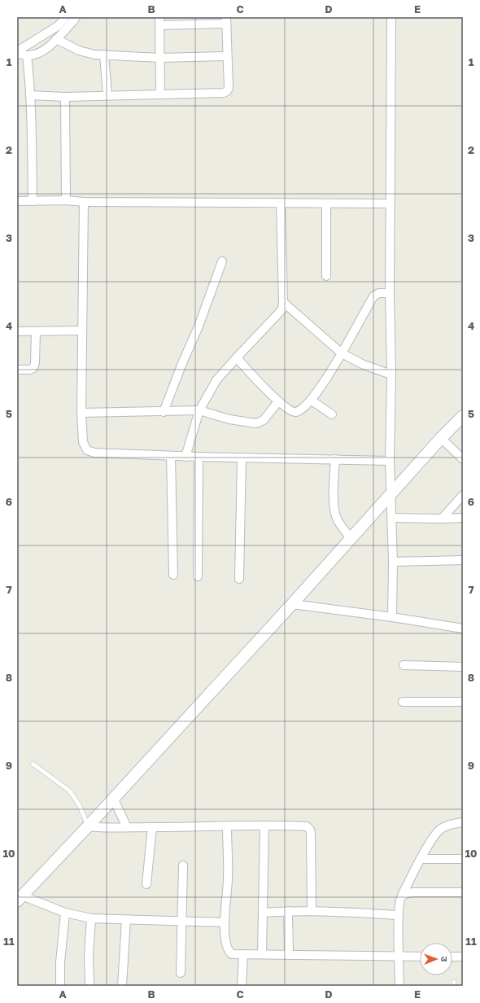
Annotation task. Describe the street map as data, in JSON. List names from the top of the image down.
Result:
{
  "north": "right",
  "grid": {
    "columns": [
      "A",
      "B",
      "C",
      "D",
      "E"
    ],
    "rows": [
      "1",
      "2",
      "3",
      "4",
      "5",
      "6",
      "7",
      "8",
      "9",
      "10",
      "11"
    ]
  }
}
